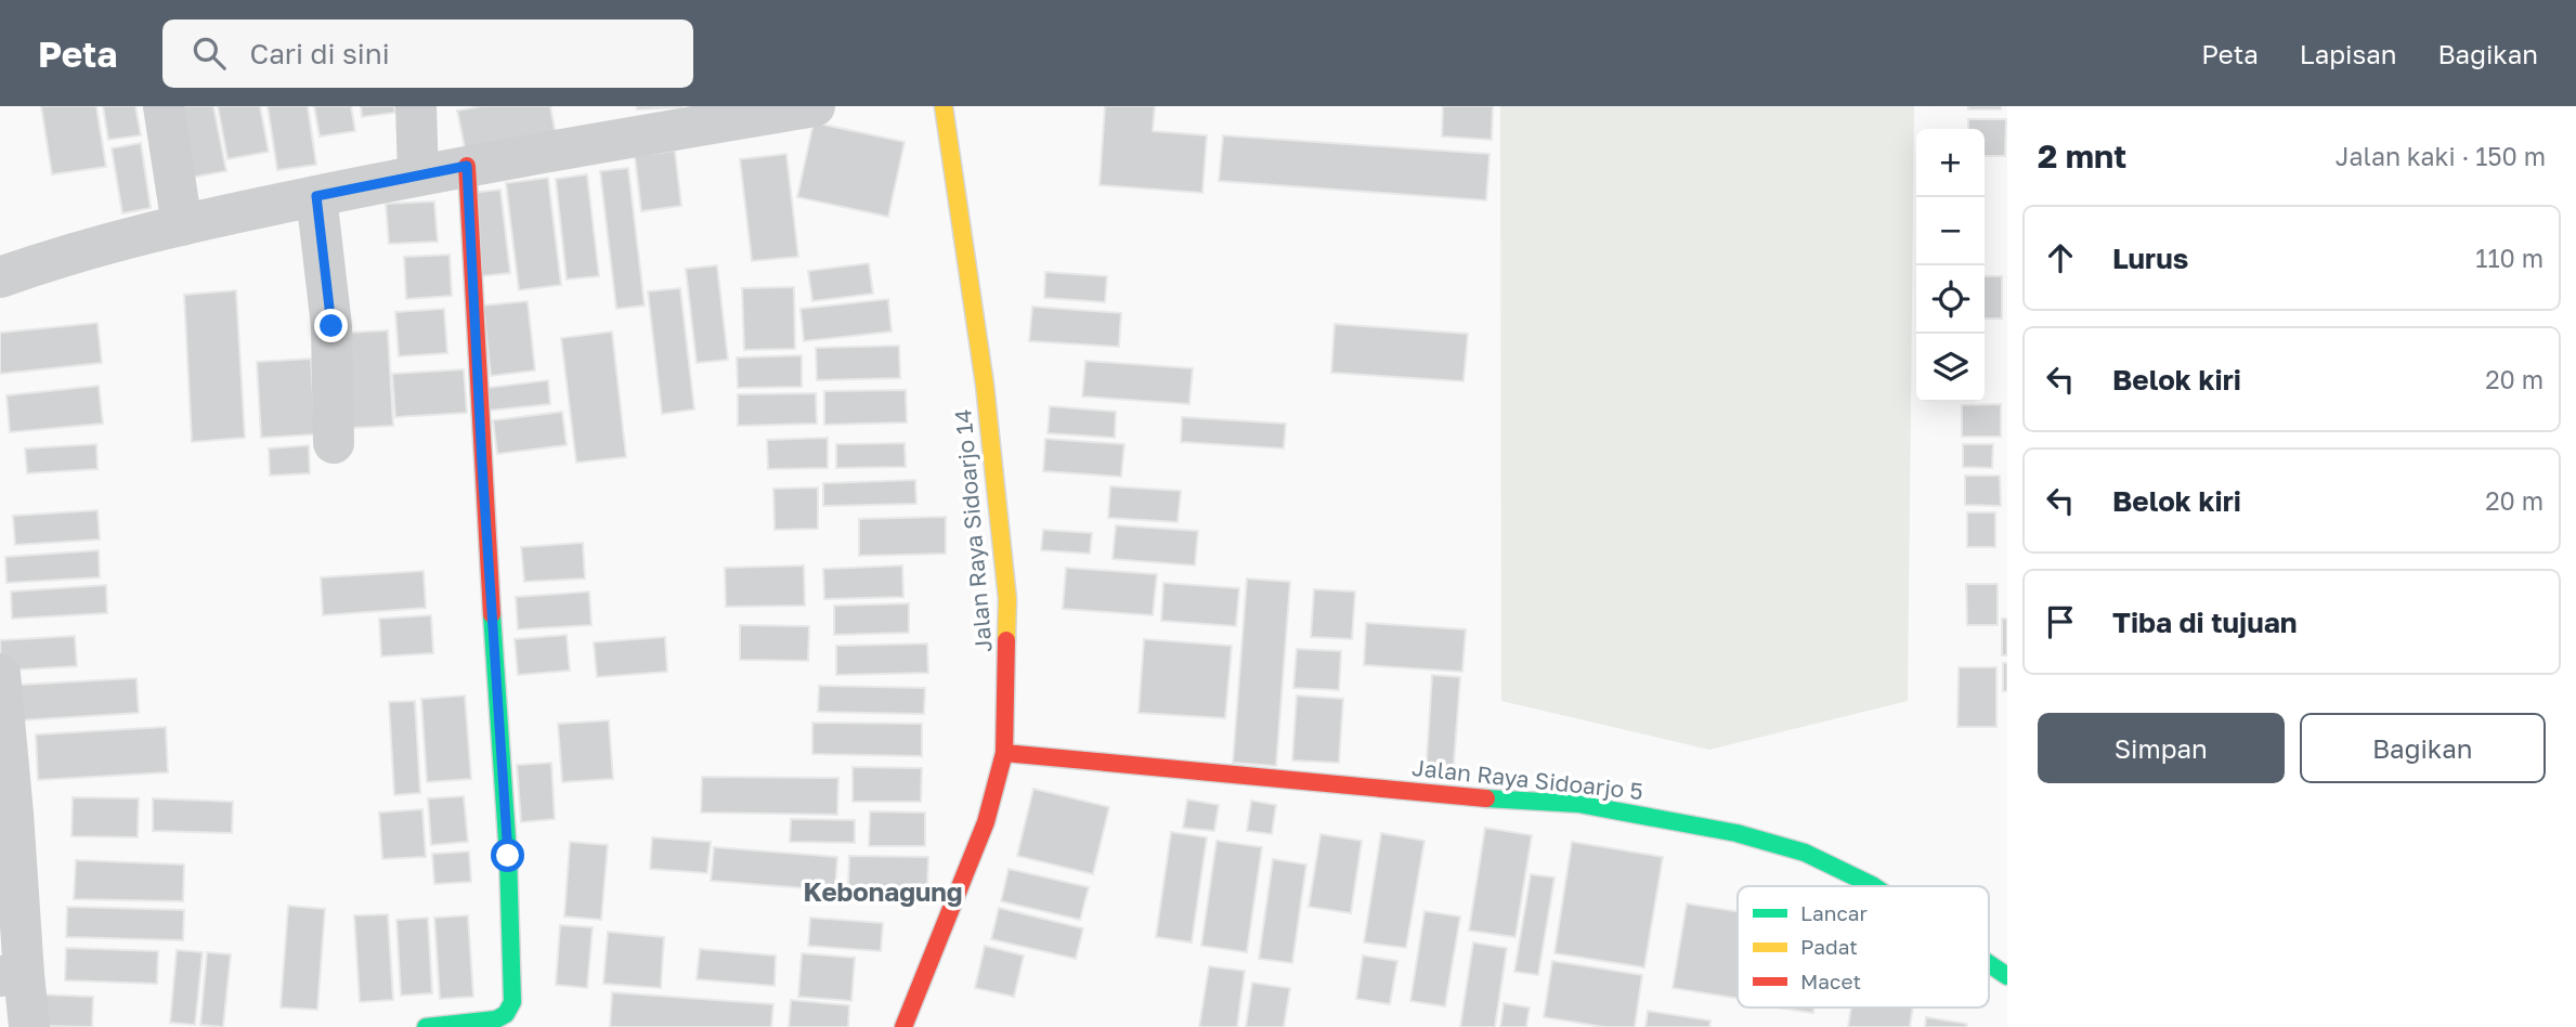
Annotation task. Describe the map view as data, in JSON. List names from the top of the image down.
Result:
{
  "streets": {
    "street": ["Jalan Raya Sidoarjo 14", "Jalan Raya Sidoarjo 5"]
  },
  "crossings": [
    ["Jalan Raya Sidoarjo 14", "Jalan Raya Sidoarjo 5"]
  ],
  "districts": ["Kebonagung"],
  "legend": ["Lancar", "Padat", "Macet"],
  "page": {
    "header": "Peta",
    "search": "Cari di sini",
    "nav": ["Peta", "Lapisan", "Bagikan"],
    "heading": ["2 mnt", "Jalan kaki · 150 m"],
    "map_buttons": ["+", "−"],
    "list": [
      ["Lurus", "110 m"],
      ["Belok kiri", "20 m"],
      ["Belok kiri", "20 m"],
      "Tiba di tujuan"
    ],
    "buttons": ["Simpan", "Bagikan"]
  }
}
